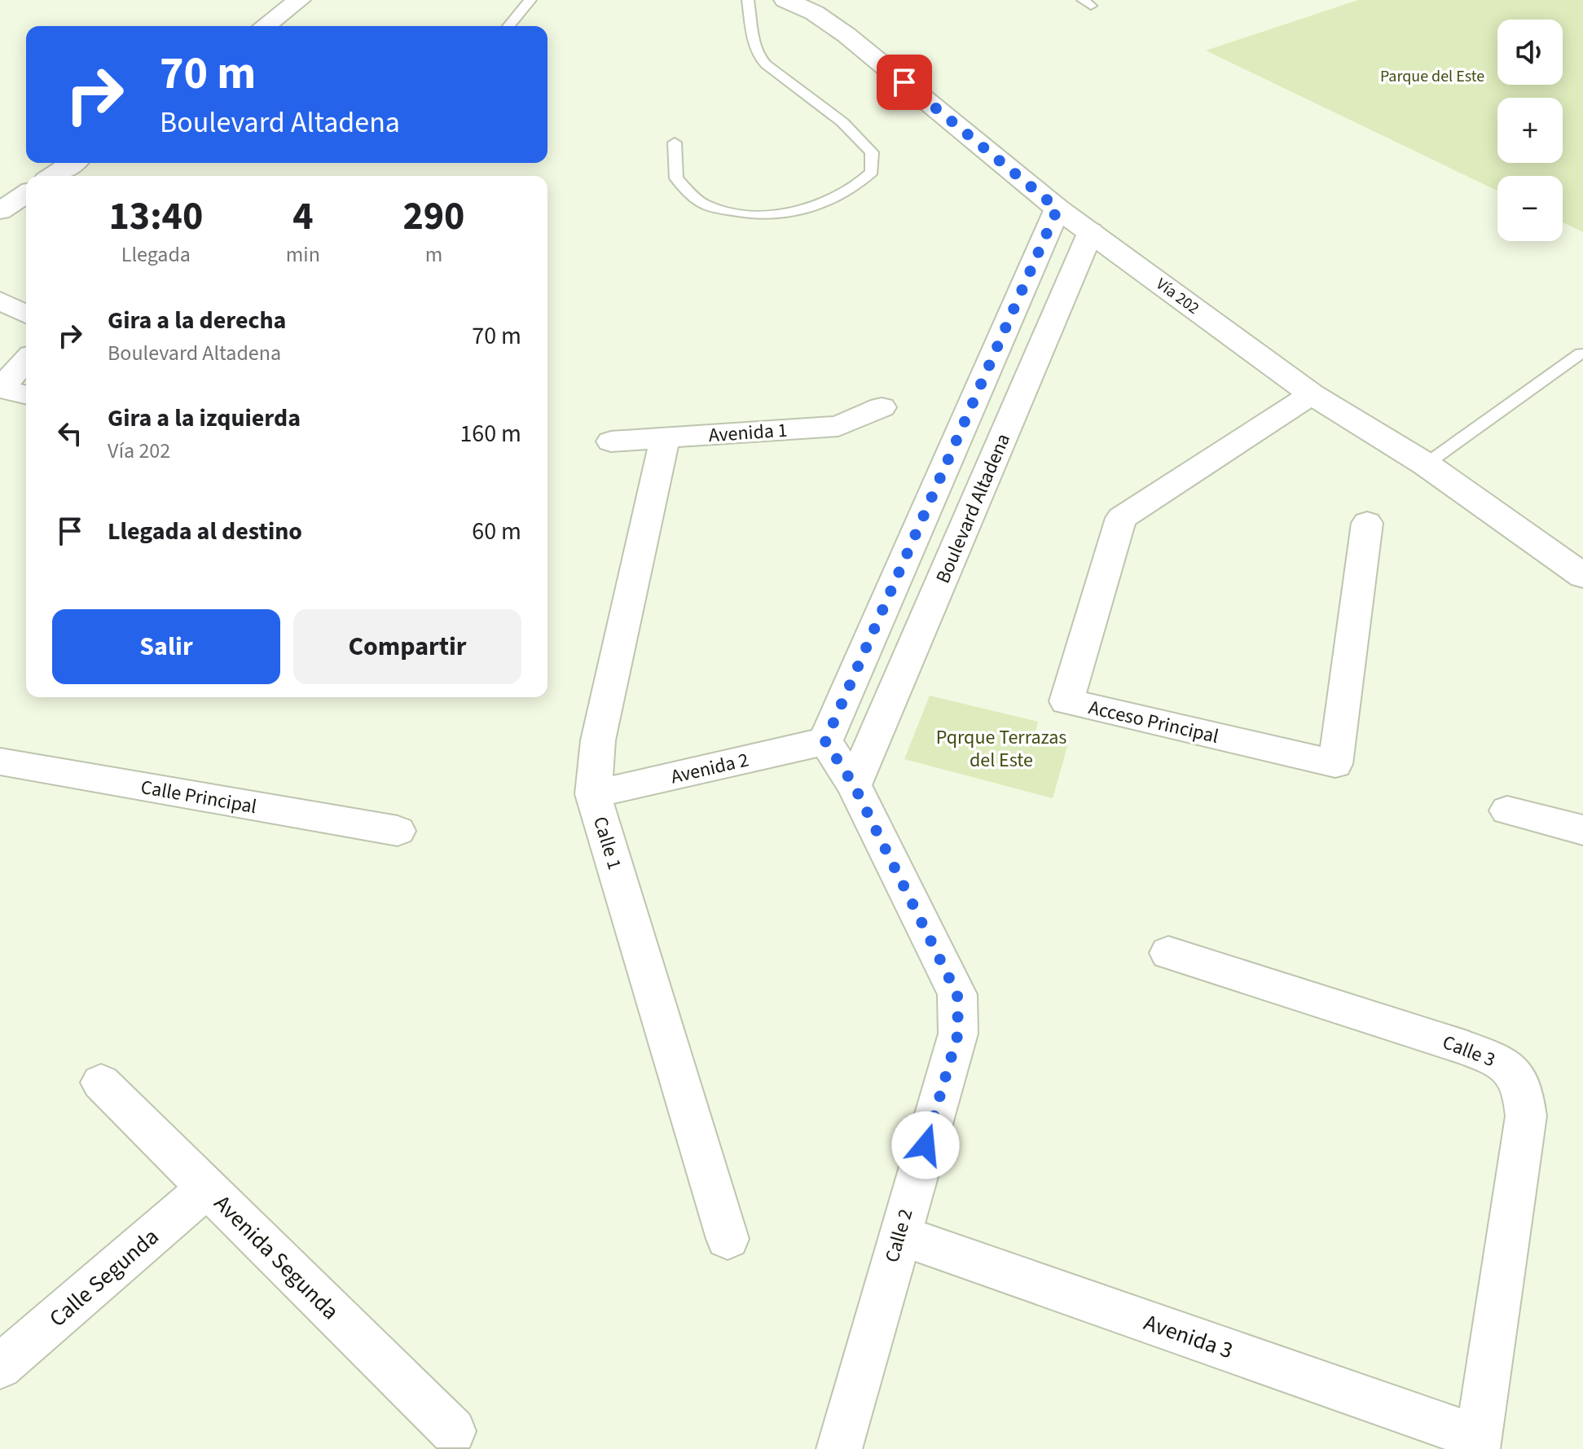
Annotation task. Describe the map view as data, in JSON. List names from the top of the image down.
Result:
{
  "streets": {
    "main road": ["Vía 202"],
    "street": [
      "Avenida 1",
      "Boulevard Altadena",
      "Acceso Principal",
      "Avenida 2",
      "Calle Principal",
      "Calle 1",
      "Calle 3",
      "Calle 2",
      "Avenida Segunda",
      "Calle Segunda",
      "Avenida 3"
    ]
  },
  "crossings": [
    ["Vía 202", "Boulevard Altadena"],
    ["Vía 202", "Acceso Principal"],
    ["Avenida 1", "Calle 1"],
    ["Boulevard Altadena", "Avenida 2"],
    ["Boulevard Altadena", "Calle 2"],
    ["Avenida 2", "Calle 1"],
    ["Avenida 2", "Calle 2"],
    ["Calle 3", "Avenida 3"],
    ["Calle 2", "Avenida 3"],
    ["Avenida Segunda", "Calle Segunda"]
  ],
  "parks": ["Parque del Este", "Pqrque Terrazas del Este"],
  "page": {
    "map_buttons": ["+", "−"],
    "turn": ["70 m", "Boulevard Altadena"],
    "eta": [
      "13:40",
      "Llegada",
      "4",
      "min",
      "290",
      "m"
    ],
    "list": [
      {
        "name": "Gira a la derecha",
        "note": "Boulevard Altadena",
        "value": "70 m"
      },
      {
        "name": "Gira a la izquierda",
        "note": "Vía 202",
        "value": "160 m"
      },
      {
        "name": "Llegada al destino",
        "value": "60 m"
      }
    ],
    "buttons": ["Salir", "Compartir"]
  }
}
